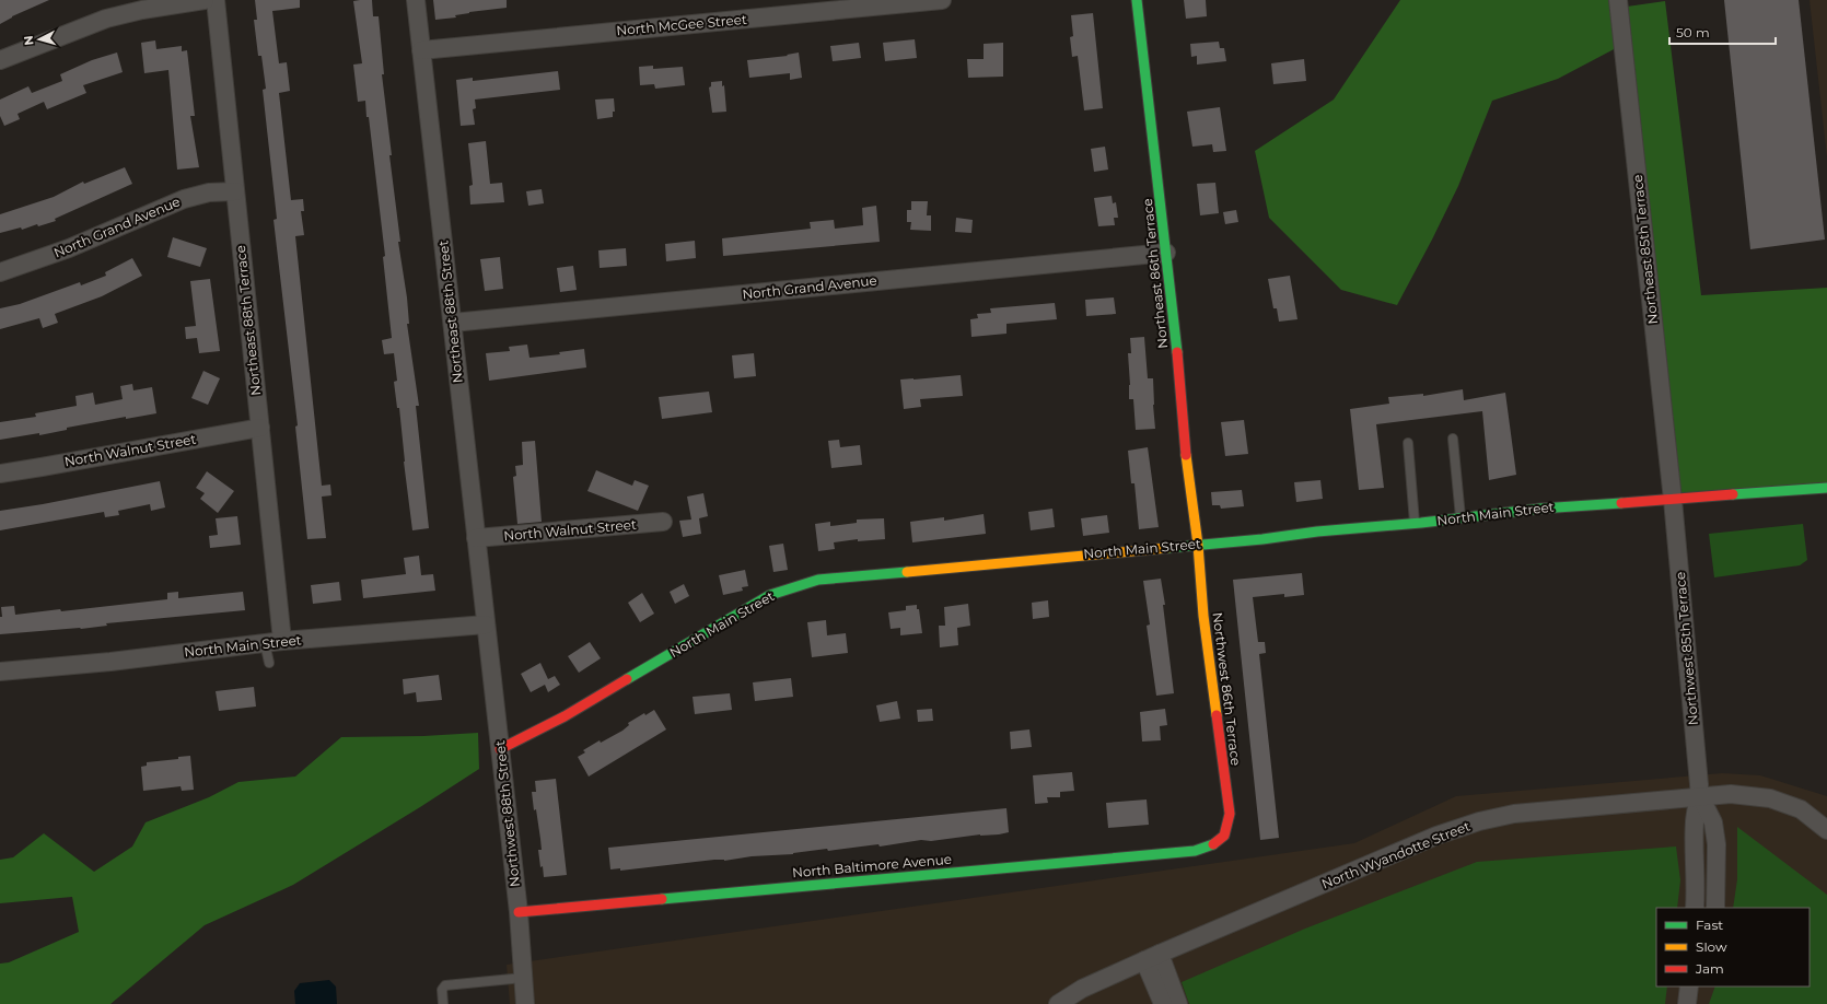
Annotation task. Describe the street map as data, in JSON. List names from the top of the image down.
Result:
{
  "streets": {
    "street": [
      "North McGee Street",
      "North Grand Avenue",
      "Northeast 85th Terrace",
      "Northeast 86th Terrace",
      "Northeast 88th Street",
      "Northeast 88th Terrace",
      "North Walnut Street",
      "North Main Street",
      "Northwest 85th Terrace",
      "Northwest 86th Terrace",
      "Northwest 88th Street",
      "North Wyandotte Street",
      "North Baltimore Avenue"
    ]
  },
  "crossings": [
    ["North McGee Street", "Northeast 88th Street"],
    ["North Grand Avenue", "Northeast 86th Terrace"],
    ["North Grand Avenue", "Northeast 88th Street"],
    ["North Grand Avenue", "Northeast 88th Terrace"],
    ["Northeast 85th Terrace", "North Main Street"],
    ["Northeast 85th Terrace", "Northwest 85th Terrace"],
    ["Northeast 86th Terrace", "North Main Street"],
    ["Northeast 86th Terrace", "Northwest 86th Terrace"],
    ["Northeast 88th Street", "North Walnut Street"],
    ["Northeast 88th Street", "North Main Street"],
    ["Northeast 88th Street", "Northwest 88th Street"],
    ["Northeast 88th Terrace", "North Walnut Street"],
    ["Northeast 88th Terrace", "North Main Street"],
    ["North Main Street", "Northwest 85th Terrace"],
    ["North Main Street", "Northwest 86th Terrace"],
    ["North Main Street", "Northwest 88th Street"],
    ["Northwest 85th Terrace", "North Wyandotte Street"],
    ["Northwest 86th Terrace", "North Baltimore Avenue"],
    ["Northwest 88th Street", "North Baltimore Avenue"]
  ],
  "legend": ["Fast", "Slow", "Jam"],
  "scale_bar": "50 m",
  "north": "left"
}
